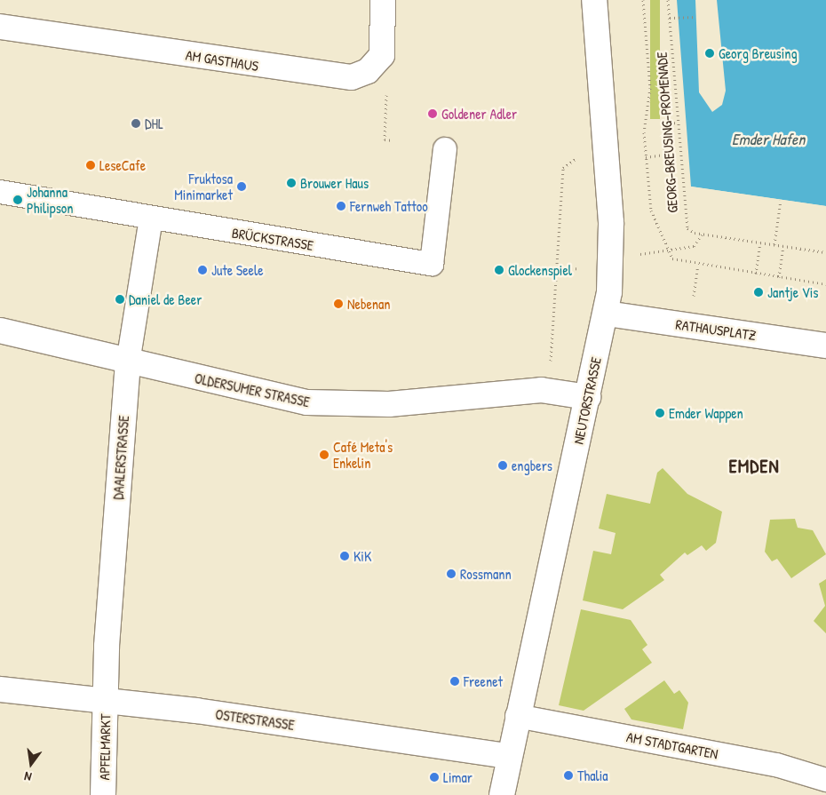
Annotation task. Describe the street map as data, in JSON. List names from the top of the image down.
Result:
{
  "streets": {
    "street": [
      "AM GASTHAUS",
      "BRÜCKSTRASSE",
      "RATHAUSPLATZ",
      "OLDERSUMER STRASSE",
      "NEUTORSTRASSE",
      "DAALERSTRASSE",
      "OSTERSTRASSE",
      "AM STADTGARTEN",
      "APFELMARKT"
    ],
    "path": ["GEORG-BREUSING-PROMENADE"]
  },
  "crossings": [
    ["BRÜCKSTRASSE", "DAALERSTRASSE"],
    ["RATHAUSPLATZ", "NEUTORSTRASSE"],
    ["OLDERSUMER STRASSE", "NEUTORSTRASSE"],
    ["OLDERSUMER STRASSE", "DAALERSTRASSE"],
    ["NEUTORSTRASSE", "OSTERSTRASSE"],
    ["NEUTORSTRASSE", "AM STADTGARTEN"],
    ["DAALERSTRASSE", "OSTERSTRASSE"],
    ["DAALERSTRASSE", "APFELMARKT"],
    ["OSTERSTRASSE", "APFELMARKT"]
  ],
  "districts": ["EMDEN"],
  "water": ["Emder Hafen"],
  "places": [
    "Georg Breusing",
    "Goldener Adler",
    "DHL",
    "LeseCafe",
    "Brouwer Haus",
    "Fruktosa Minimarket",
    "Johanna Philipson",
    "Fernweh Tattoo",
    "Jute Seele",
    "Glockenspiel",
    "Jantje Vis",
    "Daniel de Beer",
    "Nebenan",
    "Emder Wappen",
    "Café Meta's Enkelin",
    "engbers",
    "KiK",
    "Rossmann",
    "Freenet",
    "Thalia",
    "Limar"
  ],
  "north": "bottom"
}
